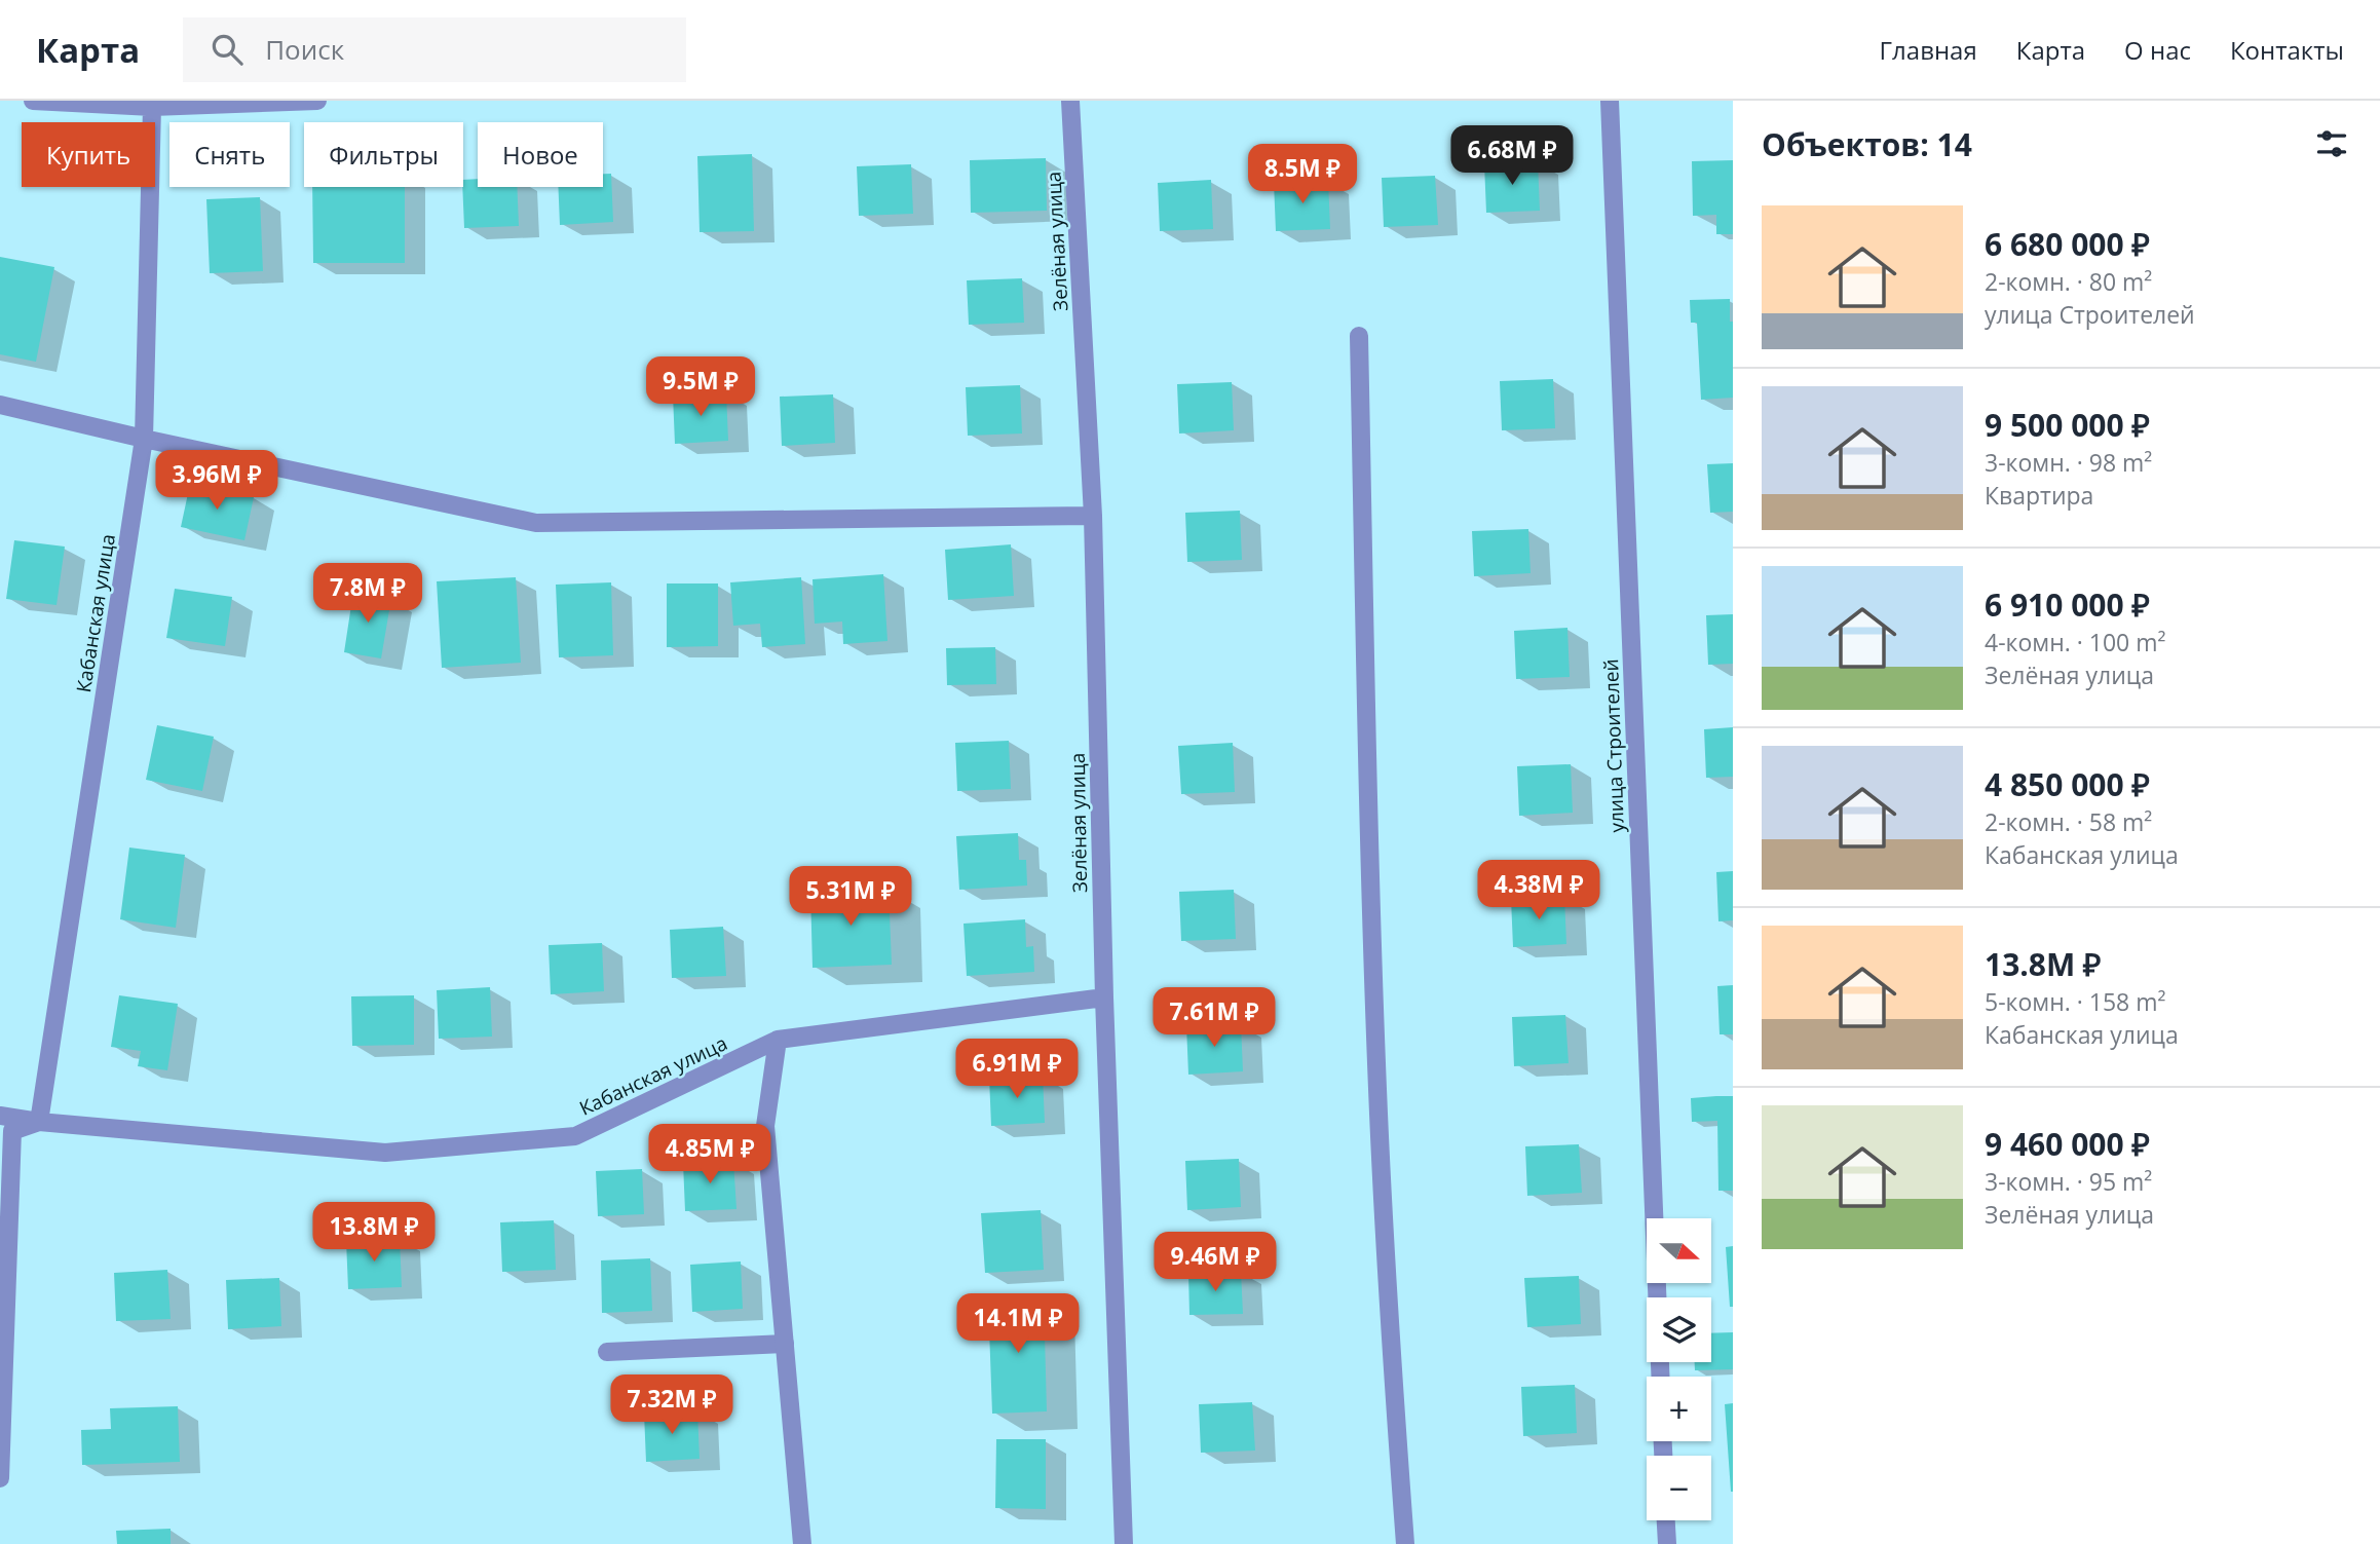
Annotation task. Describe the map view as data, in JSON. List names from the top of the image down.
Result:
{
  "streets": {
    "street": ["Зелёная улица", "Кабанская улица", "улица Строителей"]
  },
  "crossings": [
    ["Зелёная улица", "Кабанская улица"]
  ],
  "north": "right",
  "page": {
    "header": "Карта",
    "search": "Поиск",
    "nav": [
      "Главная",
      "Карта",
      "О нас",
      "Контакты"
    ],
    "heading": "Объектов: 14",
    "chip": [
      "Купить",
      "Снять",
      "Фильтры",
      "Новое"
    ],
    "price": [
      "6.68M ₽",
      "8.5M ₽",
      "9.5M ₽",
      "3.96M ₽",
      "7.8M ₽",
      "4.38M ₽",
      "5.31M ₽",
      "7.61M ₽",
      "6.91M ₽",
      "4.85M ₽",
      "13.8M ₽",
      "9.46M ₽",
      "14.1M ₽",
      "7.32M ₽"
    ],
    "list": [
      {
        "name": "6 680 000 ₽",
        "note": "2-комн. · 80 m² · улица Строителей"
      },
      {
        "name": "9 500 000 ₽",
        "note": "3-комн. · 98 m² · Квартира"
      },
      {
        "name": "6 910 000 ₽",
        "note": "4-комн. · 100 m² · Зелёная улица"
      },
      {
        "name": "4 850 000 ₽",
        "note": "2-комн. · 58 m² · Кабанская улица"
      },
      {
        "name": "13.8M ₽",
        "note": "5-комн. · 158 m² · Кабанская улица"
      },
      {
        "name": "9 460 000 ₽",
        "note": "3-комн. · 95 m² · Зелёная улица"
      }
    ],
    "map_buttons": ["+", "−"]
  }
}
